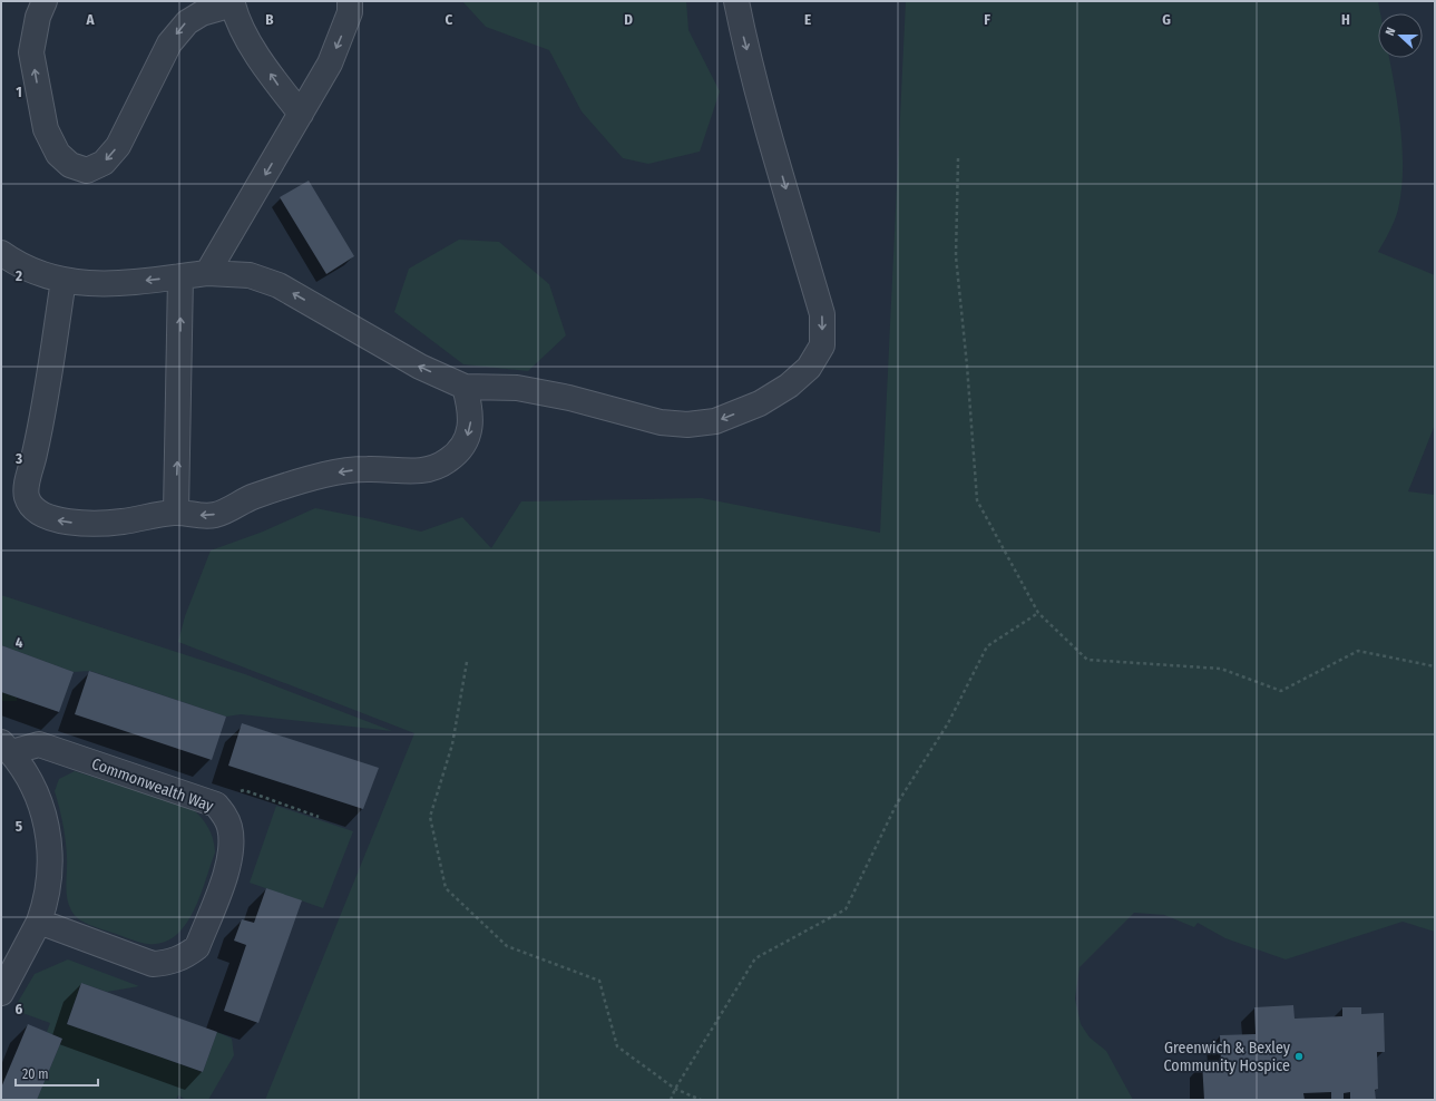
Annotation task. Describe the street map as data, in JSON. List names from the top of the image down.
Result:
{
  "streets": {
    "street": ["Commonwealth Way"]
  },
  "places": ["Greenwich & Bexley Community Hospice"],
  "scale_bar": "20 m",
  "north": "left",
  "grid": {
    "columns": [
      "A",
      "B",
      "C",
      "D",
      "E",
      "F",
      "G",
      "H"
    ],
    "rows": [
      "1",
      "2",
      "3",
      "4",
      "5",
      "6"
    ]
  }
}
